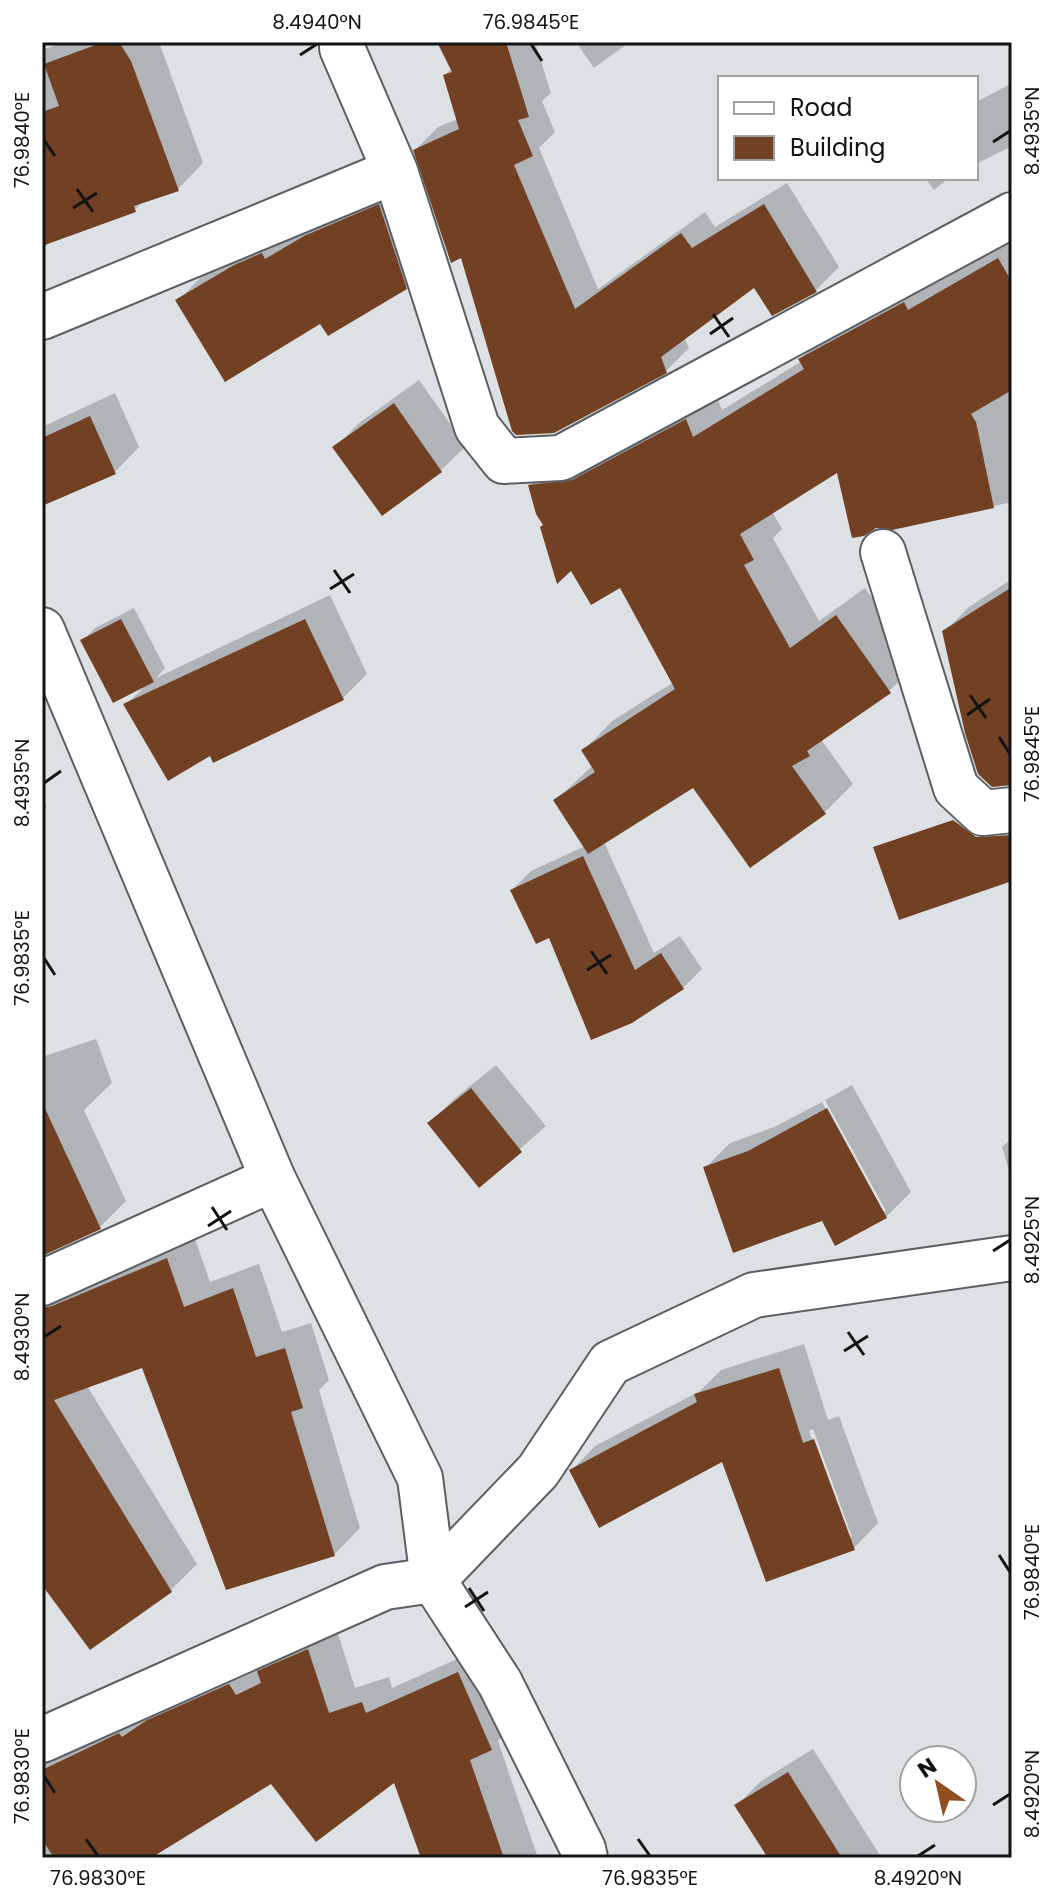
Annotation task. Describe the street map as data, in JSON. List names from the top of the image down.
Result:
{
  "legend": ["Road", "Building"],
  "north": "top left",
  "coordinates": [
    "8.4940°N",
    "76.9845°E",
    "8.4935°N",
    "76.9840°E",
    "76.9835°E",
    "8.4925°N",
    "8.4930°N",
    "76.9830°E",
    "8.4920°N"
  ]
}
